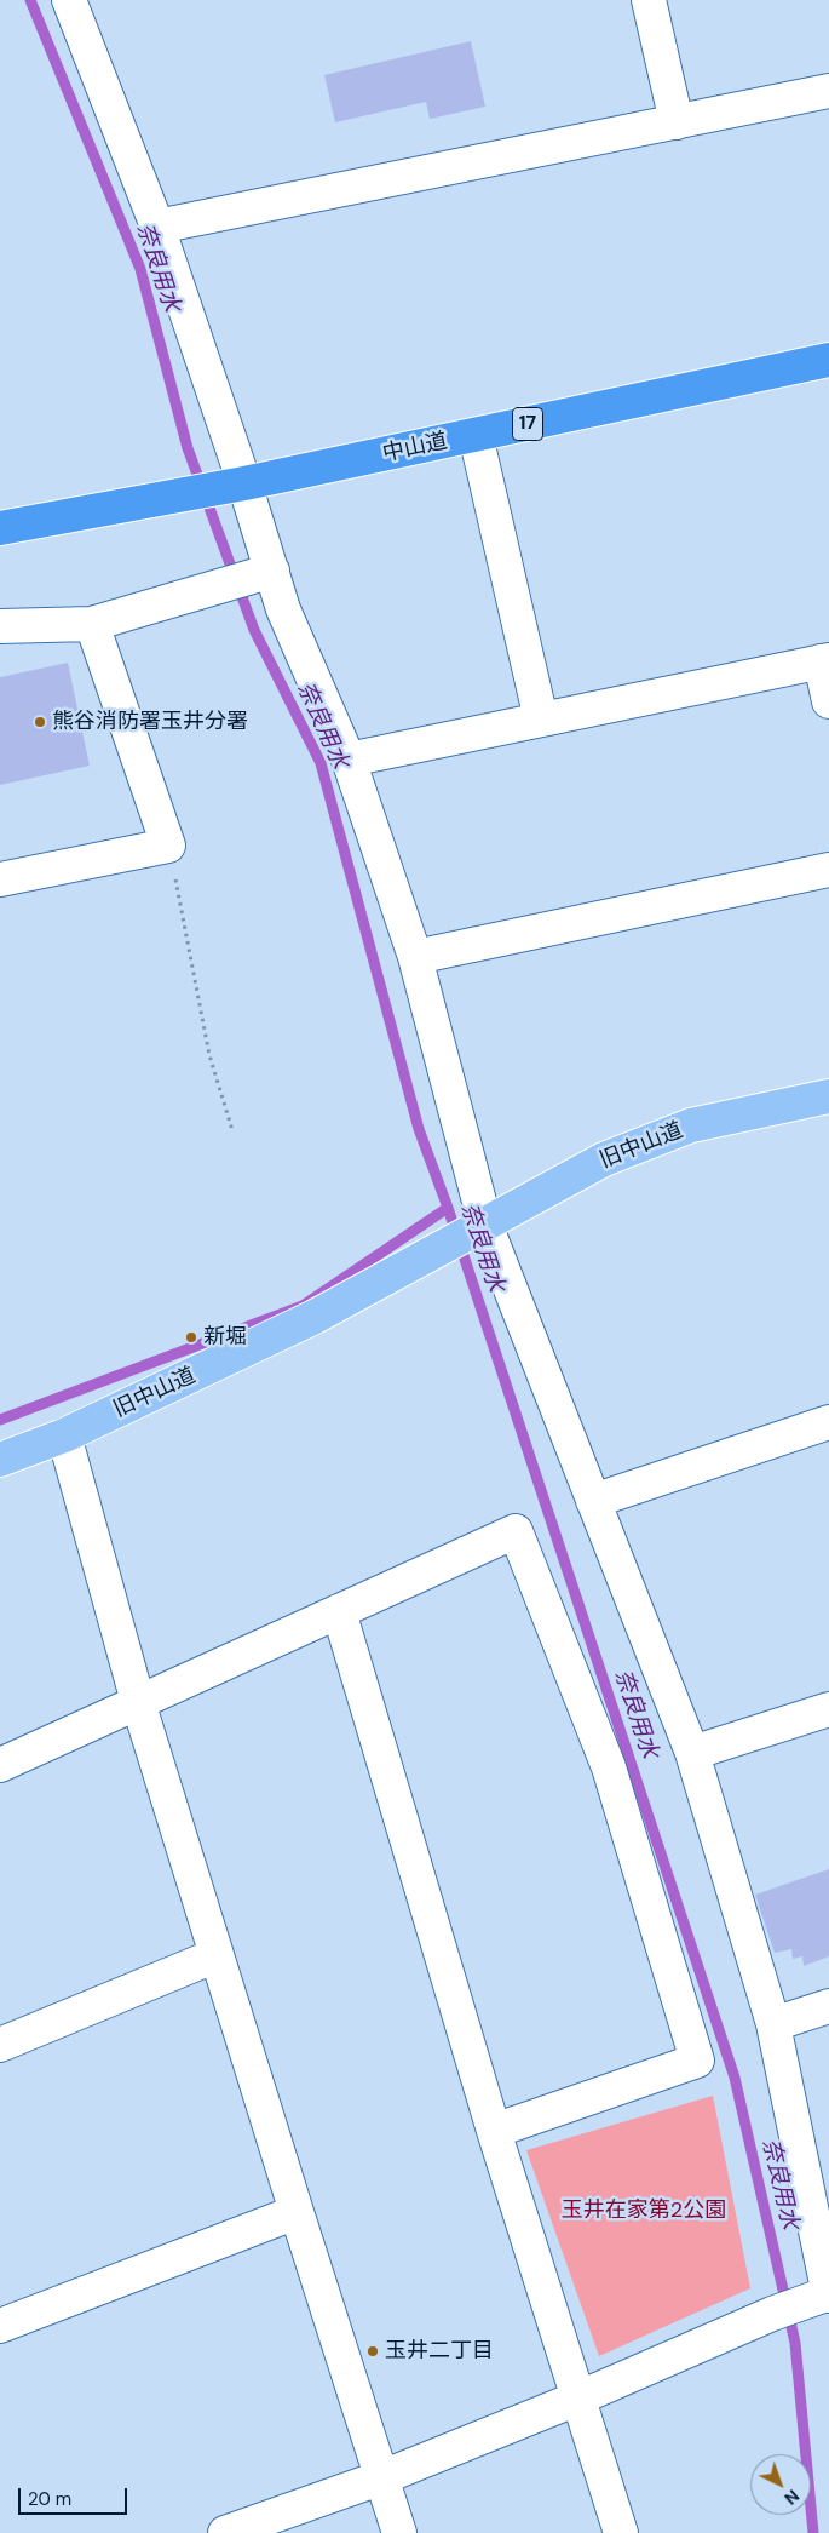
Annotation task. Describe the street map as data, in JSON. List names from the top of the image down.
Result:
{
  "streets": {
    "highway": ["17", "中山道"],
    "main road": ["旧中山道"]
  },
  "water": ["奈良用水"],
  "parks": ["玉井在家第2公園"],
  "places": ["熊谷消防署玉井分署", "新堀", "玉井二丁目"],
  "scale_bar": "20 m",
  "north": "bottom right"
}
